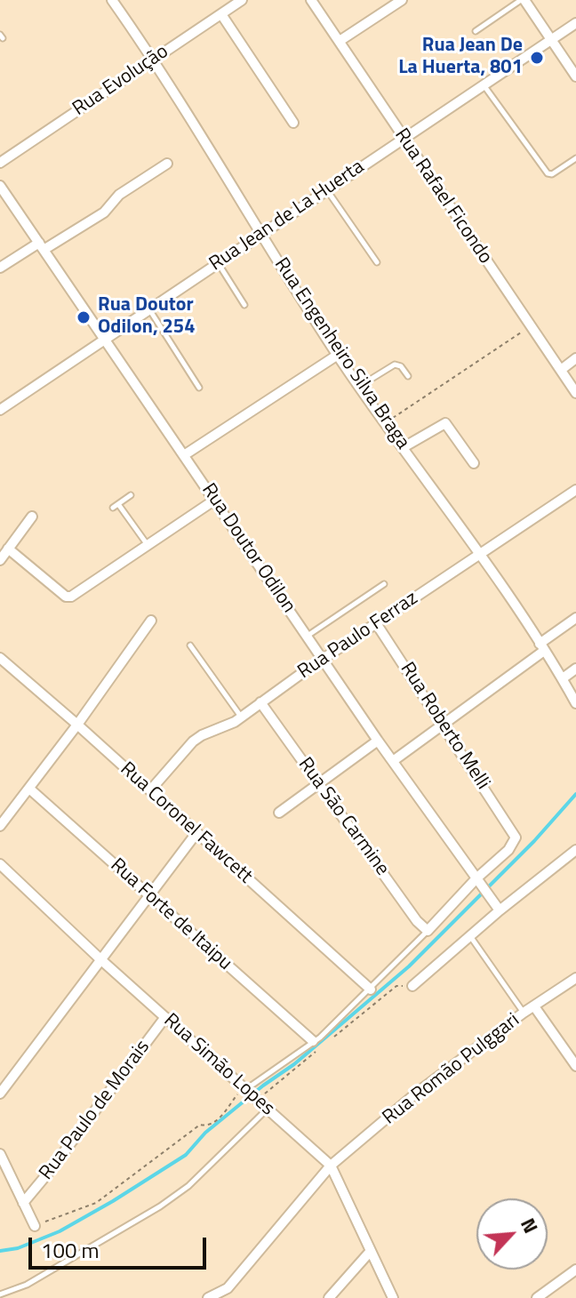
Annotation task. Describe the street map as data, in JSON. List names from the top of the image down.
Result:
{
  "streets": {
    "street": [
      "Rua Evolução",
      "Rua Rafael Ficondo",
      "Rua Jean de La Huerta",
      "Rua Engenheiro Silva Braga",
      "Rua Doutor Odilon",
      "Rua Paulo Ferraz",
      "Rua Roberto Melli",
      "Rua São Carmine",
      "Rua Coronel Fawcett",
      "Rua Forte de Itaipu",
      "Rua Simão Lopes",
      "Rua Romão Pulggari",
      "Rua Paulo de Morais"
    ]
  },
  "crossings": [
    ["Rua Evolução", "Rua Engenheiro Silva Braga"],
    ["Rua Rafael Ficondo", "Rua Jean de La Huerta"],
    ["Rua Jean de La Huerta", "Rua Engenheiro Silva Braga"],
    ["Rua Jean de La Huerta", "Rua Doutor Odilon"],
    ["Rua Engenheiro Silva Braga", "Rua Paulo Ferraz"],
    ["Rua Doutor Odilon", "Rua Paulo Ferraz"],
    ["Rua Doutor Odilon", "Rua Roberto Melli"],
    ["Rua Paulo Ferraz", "Rua Roberto Melli"],
    ["Rua Paulo Ferraz", "Rua São Carmine"],
    ["Rua Paulo Ferraz", "Rua Coronel Fawcett"],
    ["Rua Simão Lopes", "Rua Romão Pulggari"],
    ["Rua Simão Lopes", "Rua Paulo de Morais"]
  ],
  "places": ["Rua Jean De La Huerta, 801", "Rua Doutor Odilon, 254"],
  "scale_bar": "100 m",
  "north": "top right"
}
